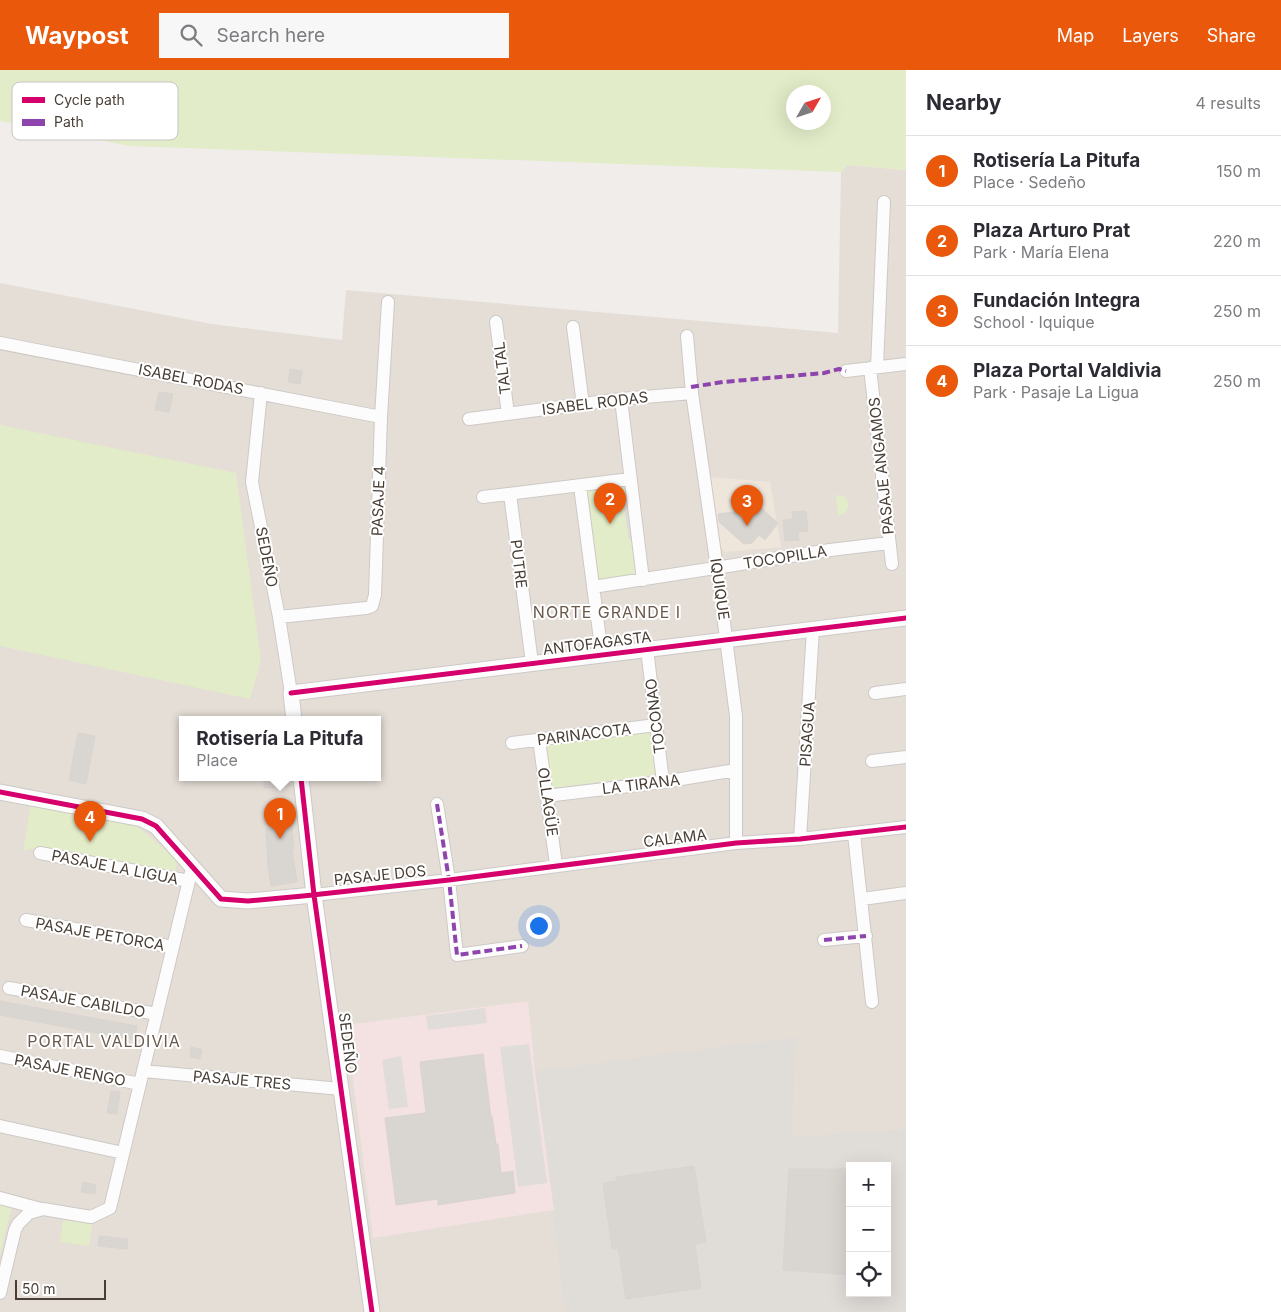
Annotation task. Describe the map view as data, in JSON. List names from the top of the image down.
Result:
{
  "streets": {
    "street": [
      "TALTAL",
      "ISABEL RODAS",
      "PASAJE ANGAMOS",
      "PASAJE 4",
      "SEDEÑO",
      "TOCOPILLA",
      "PUTRE",
      "IQUIQUE",
      "ANTOFAGASTA",
      "TOCONAO",
      "PARINACOTA",
      "PISAGUA",
      "LA TIRANA",
      "OLLAGÜE",
      "CALAMA",
      "PASAJE LA LIGUA",
      "PASAJE DOS",
      "PASAJE PETORCA",
      "PASAJE CABILDO",
      "PASAJE RENGO",
      "PASAJE TRES"
    ]
  },
  "crossings": [
    ["TALTAL", "ISABEL RODAS"],
    ["ISABEL RODAS", "PASAJE 4"],
    ["ISABEL RODAS", "SEDEÑO"],
    ["ISABEL RODAS", "IQUIQUE"],
    ["PASAJE ANGAMOS", "TOCOPILLA"],
    ["PASAJE 4", "SEDEÑO"],
    ["SEDEÑO", "ANTOFAGASTA"],
    ["SEDEÑO", "PASAJE DOS"],
    ["SEDEÑO", "PASAJE TRES"],
    ["TOCOPILLA", "IQUIQUE"],
    ["PUTRE", "ANTOFAGASTA"],
    ["IQUIQUE", "ANTOFAGASTA"],
    ["IQUIQUE", "LA TIRANA"],
    ["IQUIQUE", "CALAMA"],
    ["ANTOFAGASTA", "TOCONAO"],
    ["ANTOFAGASTA", "PISAGUA"],
    ["TOCONAO", "PARINACOTA"],
    ["TOCONAO", "LA TIRANA"],
    ["PARINACOTA", "OLLAGÜE"],
    ["PISAGUA", "CALAMA"],
    ["LA TIRANA", "OLLAGÜE"],
    ["OLLAGÜE", "CALAMA"],
    ["CALAMA", "PASAJE DOS"]
  ],
  "districts": ["NORTE GRANDE I", "PORTAL VALDIVIA"],
  "legend": ["Cycle path", "Path"],
  "scale_bar": "50 m",
  "north": "top right",
  "page": {
    "header": "Waypost",
    "search": "Search here",
    "nav": ["Map", "Layers", "Share"],
    "heading": ["Nearby", "4 results"],
    "list": [
      {
        "mark": "1",
        "name": "Rotisería La Pitufa",
        "note": "Place · Sedeño",
        "value": "150 m"
      },
      {
        "mark": "2",
        "name": "Plaza Arturo Prat",
        "note": "Park · María Elena",
        "value": "220 m"
      },
      {
        "mark": "3",
        "name": "Fundación Integra",
        "note": "School · Iquique",
        "value": "250 m"
      },
      {
        "mark": "4",
        "name": "Plaza Portal Valdivia",
        "note": "Park · Pasaje La Ligua",
        "value": "250 m"
      }
    ],
    "pins": [
      "2",
      "3",
      "1",
      "4"
    ],
    "popup": ["Rotisería La Pitufa", "Place"],
    "map_buttons": ["+", "−"],
    "scale": "50 m"
  }
}
